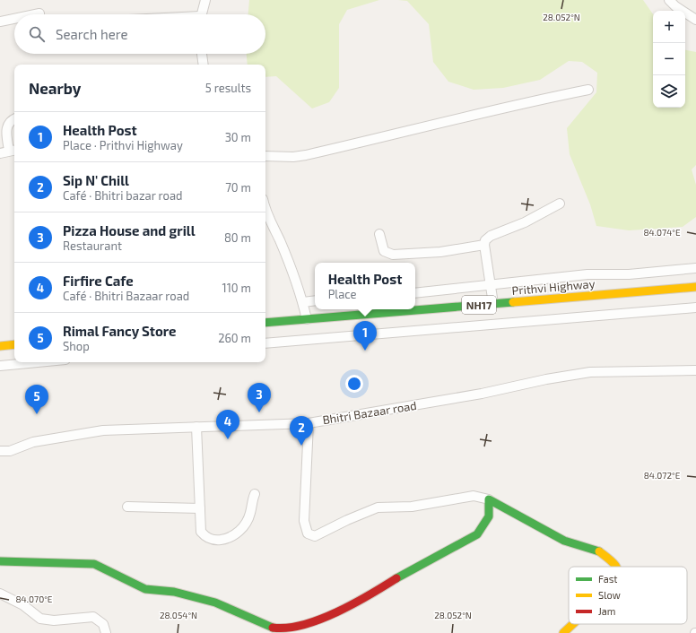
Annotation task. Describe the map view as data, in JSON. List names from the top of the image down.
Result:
{
  "streets": {
    "main road": ["Prithvi Highway", "NH17"],
    "street": ["Bhitri Bazaar road"]
  },
  "legend": ["Fast", "Slow", "Jam"],
  "page": {
    "map_buttons": ["+", "−"],
    "search": "Search here",
    "heading": ["Nearby", "5 results"],
    "list": [
      {
        "mark": "1",
        "name": "Health Post",
        "note": "Place · Prithvi Highway",
        "value": "30 m"
      },
      {
        "mark": "2",
        "name": "Sip N' Chill",
        "note": "Café · Bhitri bazar road",
        "value": "70 m"
      },
      {
        "mark": "3",
        "name": "Pizza House and grill",
        "note": "Restaurant",
        "value": "80 m"
      },
      {
        "mark": "4",
        "name": "Firfire Cafe",
        "note": "Café · Bhitri Bazaar road",
        "value": "110 m"
      },
      {
        "mark": "5",
        "name": "Rimal Fancy Store",
        "note": "Shop",
        "value": "260 m"
      }
    ],
    "popup": ["Health Post", "Place"],
    "pins": [
      "1",
      "3",
      "5",
      "4",
      "2"
    ]
  },
  "coordinates": [
    "28.052°N",
    "84.074°E",
    "84.072°E",
    "84.070°E",
    "28.054°N"
  ]
}
